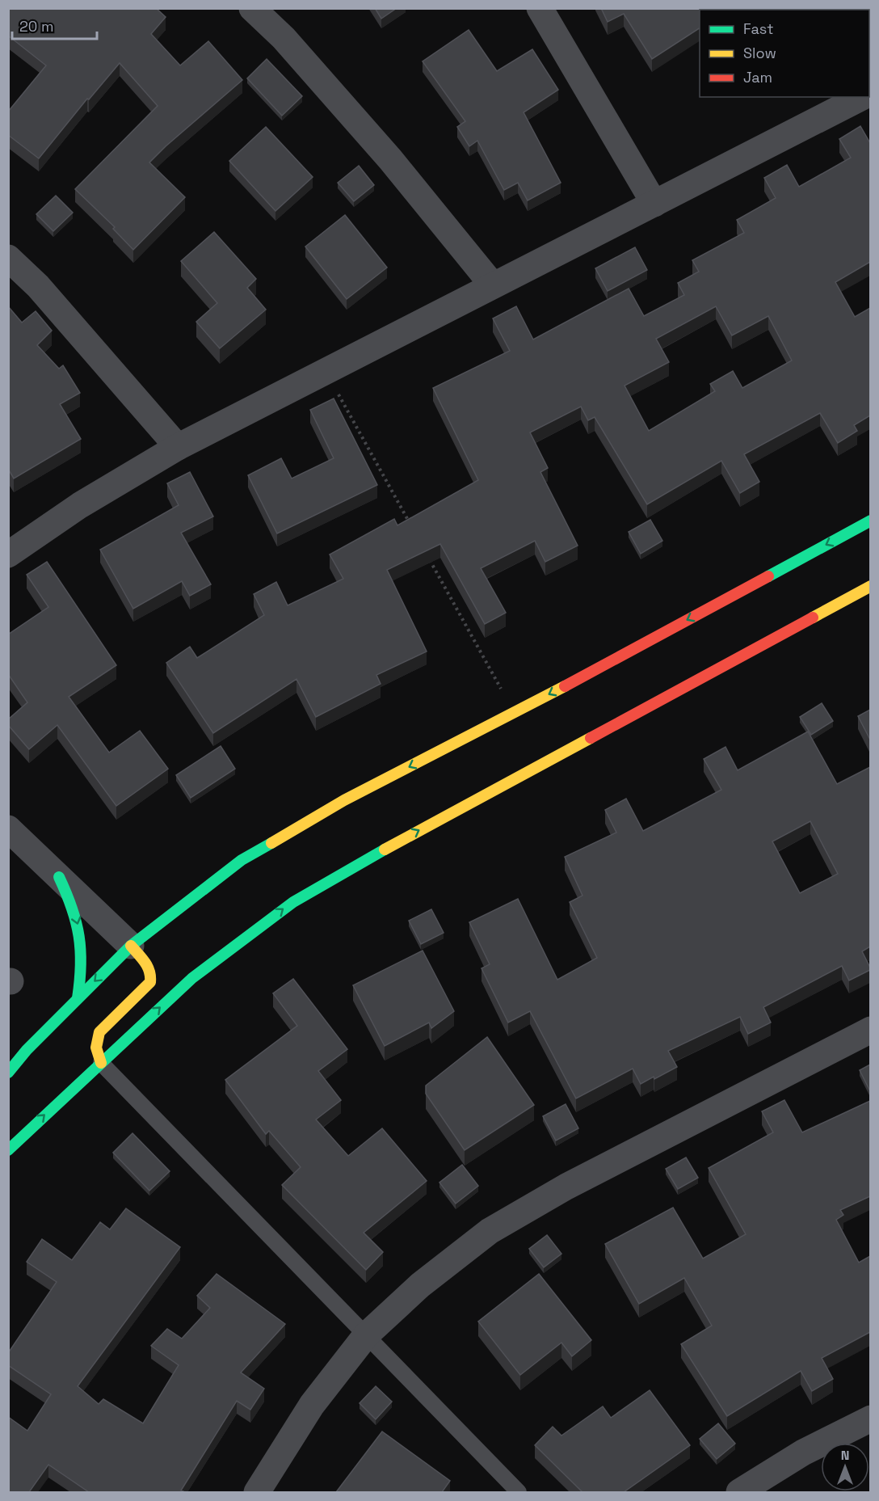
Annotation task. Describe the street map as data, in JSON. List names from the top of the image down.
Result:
{
  "legend": ["Fast", "Slow", "Jam"],
  "scale_bar": "20 m",
  "north": "top"
}
